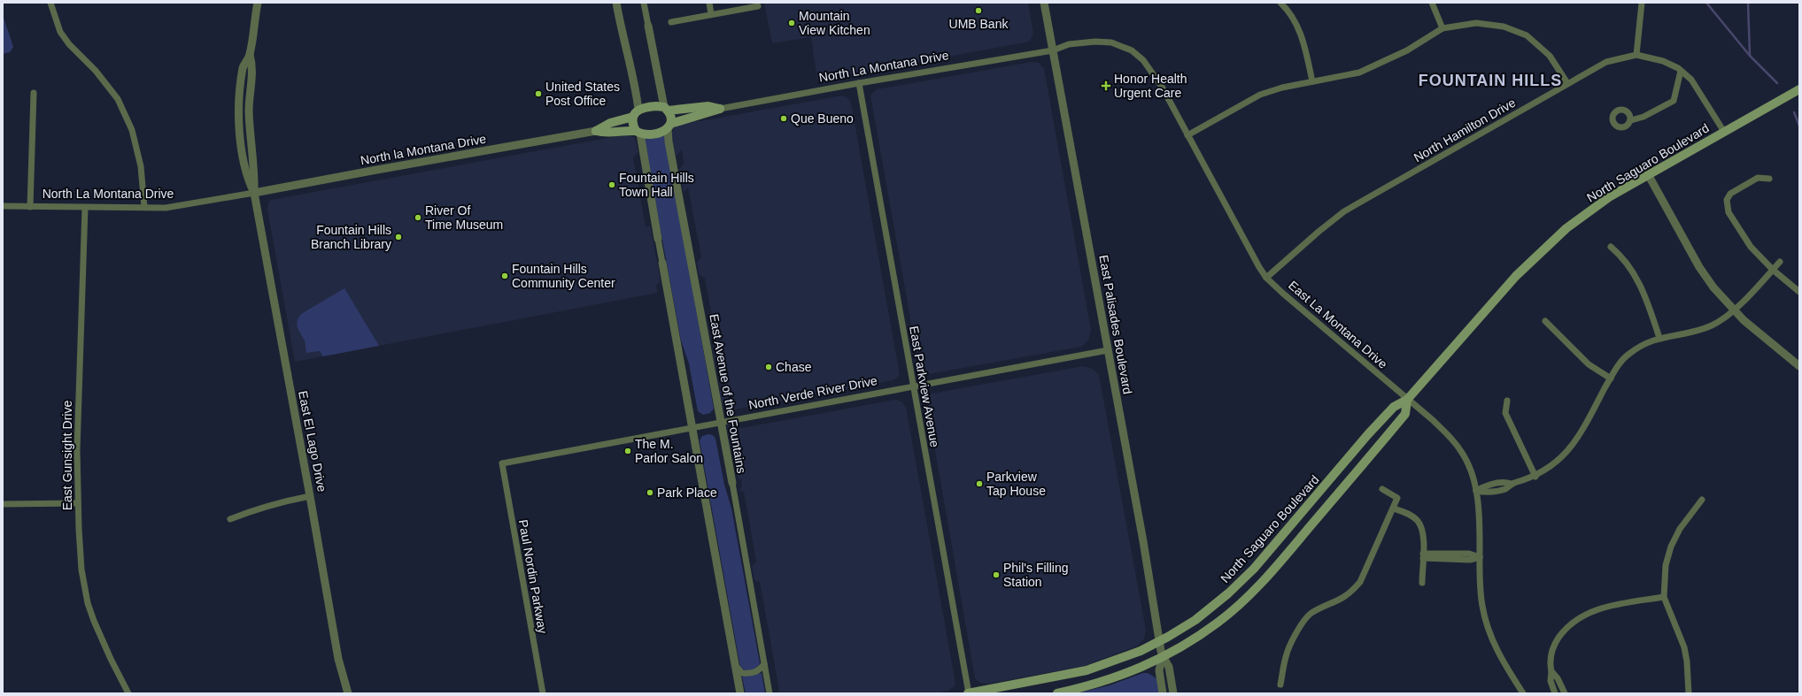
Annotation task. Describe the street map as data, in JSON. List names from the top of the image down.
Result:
{
  "streets": {
    "main road": ["North La Montana Drive", "North Saguaro Boulevard"],
    "street": [
      "North Hamilton Drive",
      "North la Montana Drive",
      "East Palisades Boulevard",
      "East La Montana Drive",
      "East Parkview Avenue",
      "North Verde River Drive",
      "East Avenue of the Fountains",
      "East El Lago Drive",
      "East Gunsight Drive",
      "Paul Nordin Parkway"
    ]
  },
  "crossings": [
    ["North La Montana Drive", "North la Montana Drive"],
    ["North La Montana Drive", "East Palisades Boulevard"],
    ["North La Montana Drive", "East La Montana Drive"],
    ["North La Montana Drive", "East Parkview Avenue"],
    ["North La Montana Drive", "East Avenue of the Fountains"],
    ["North La Montana Drive", "East El Lago Drive"],
    ["North La Montana Drive", "East Gunsight Drive"],
    ["North Hamilton Drive", "North Saguaro Boulevard"],
    ["North Hamilton Drive", "East La Montana Drive"],
    ["North la Montana Drive", "East El Lago Drive"],
    ["North Saguaro Boulevard", "East Palisades Boulevard"],
    ["North Saguaro Boulevard", "East La Montana Drive"],
    ["North Saguaro Boulevard", "East Parkview Avenue"],
    ["East Palisades Boulevard", "East La Montana Drive"],
    ["East Palisades Boulevard", "North Verde River Drive"],
    ["East Parkview Avenue", "North Verde River Drive"],
    ["North Verde River Drive", "East Avenue of the Fountains"],
    ["North Verde River Drive", "Paul Nordin Parkway"]
  ],
  "districts": ["FOUNTAIN HILLS"],
  "places": {
    "other": [
      "UMB Bank",
      "Mountain View Kitchen",
      "United States Post Office",
      "Que Bueno",
      "Fountain Hills Town Hall",
      "River Of Time Museum",
      "Fountain Hills Branch Library",
      "Fountain Hills Community Center",
      "Chase",
      "The M. Parlor Salon",
      "Parkview Tap House",
      "Park Place",
      "Phil's Filling Station"
    ],
    "health": ["Honor Health Urgent Care"]
  }
}
